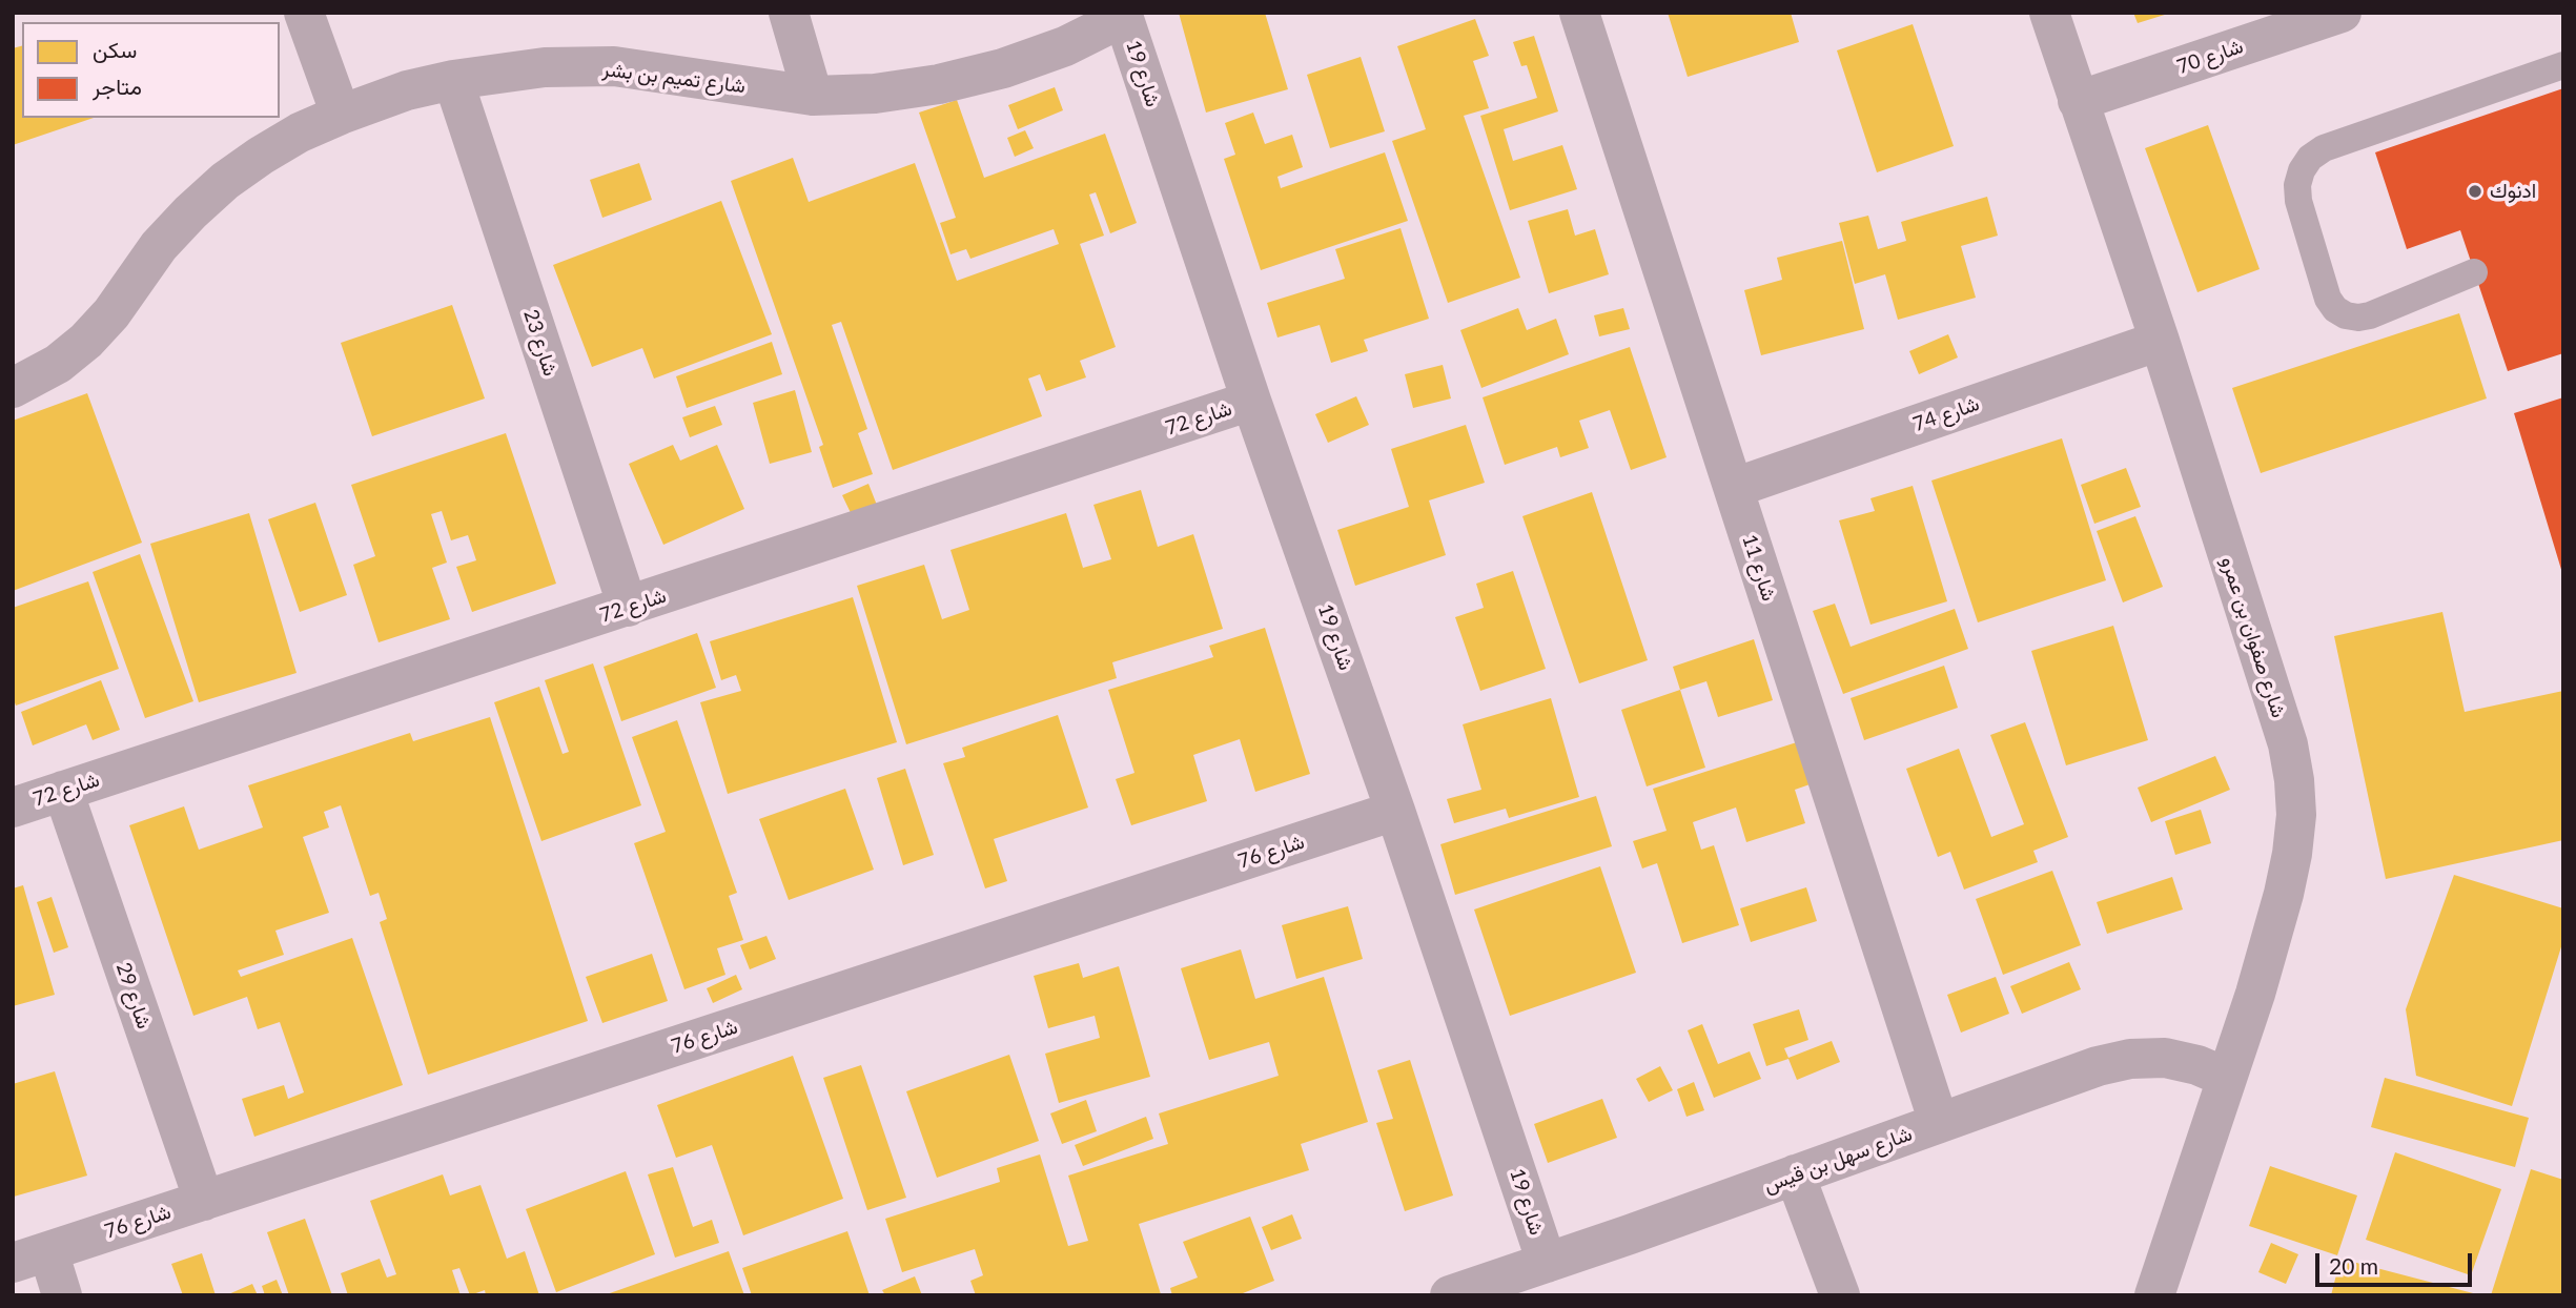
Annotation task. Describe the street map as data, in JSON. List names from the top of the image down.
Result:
{
  "streets": {
    "street": [
      "شارع 70",
      "شارع 19",
      "شارع تميم بن بشر",
      "شارع 23",
      "شارع 74",
      "شارع 72",
      "شارع 11",
      "شارع صفوان بن عمرو",
      "شارع 76",
      "شارع 29",
      "شارع سهل بن قيس"
    ]
  },
  "crossings": [
    ["شارع 70", "شارع صفوان بن عمرو"],
    ["شارع 19", "شارع تميم بن بشر"],
    ["شارع 19", "شارع 72"],
    ["شارع 19", "شارع 76"],
    ["شارع 19", "شارع سهل بن قيس"],
    ["شارع تميم بن بشر", "شارع 23"],
    ["شارع 23", "شارع 72"],
    ["شارع 74", "شارع 11"],
    ["شارع 74", "شارع صفوان بن عمرو"],
    ["شارع 72", "شارع 29"],
    ["شارع 11", "شارع سهل بن قيس"],
    ["شارع صفوان بن عمرو", "شارع سهل بن قيس"],
    ["شارع 76", "شارع 29"]
  ],
  "places": ["ادنوك"],
  "legend": ["سكن", "متاجر"],
  "scale_bar": "20 m"
}
